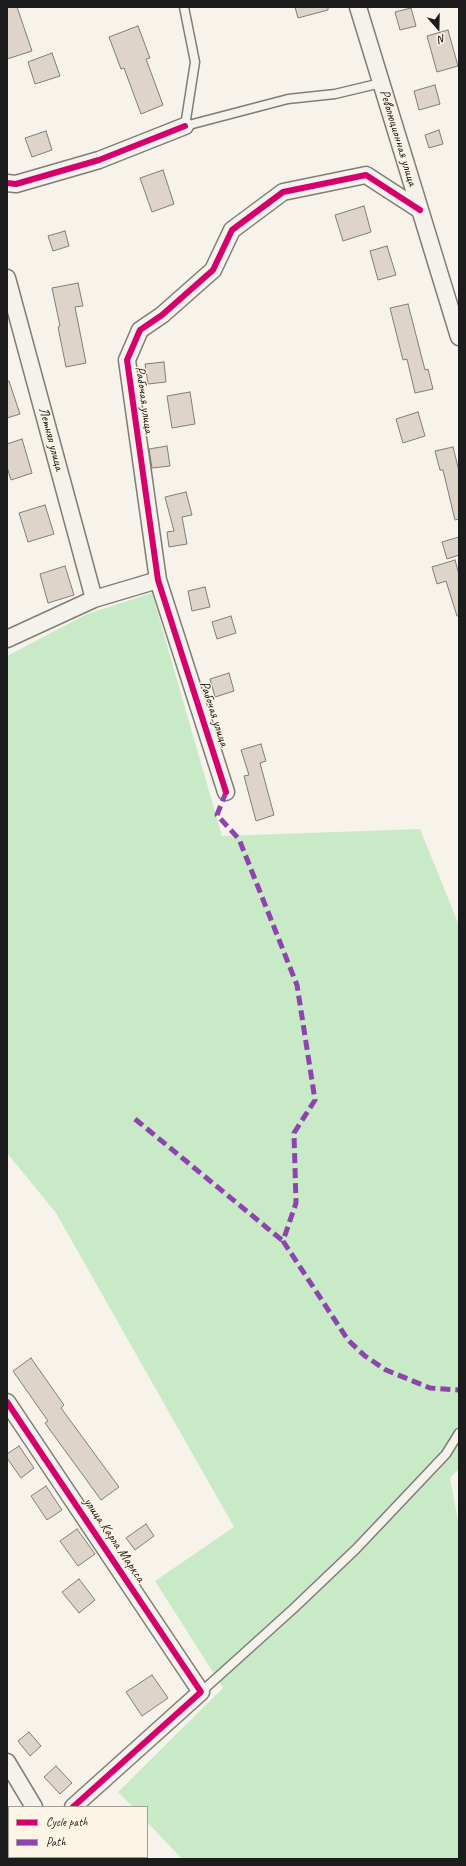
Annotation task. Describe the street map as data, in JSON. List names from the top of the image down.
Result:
{
  "streets": {
    "street": [
      "Революционная улица",
      "Рабочая улица",
      "Летняя улица",
      "улица Карла Маркса"
    ]
  },
  "crossings": [
    ["Революционная улица", "Рабочая улица"]
  ],
  "legend": ["Cycle path", "Path"],
  "north": "bottom"
}
